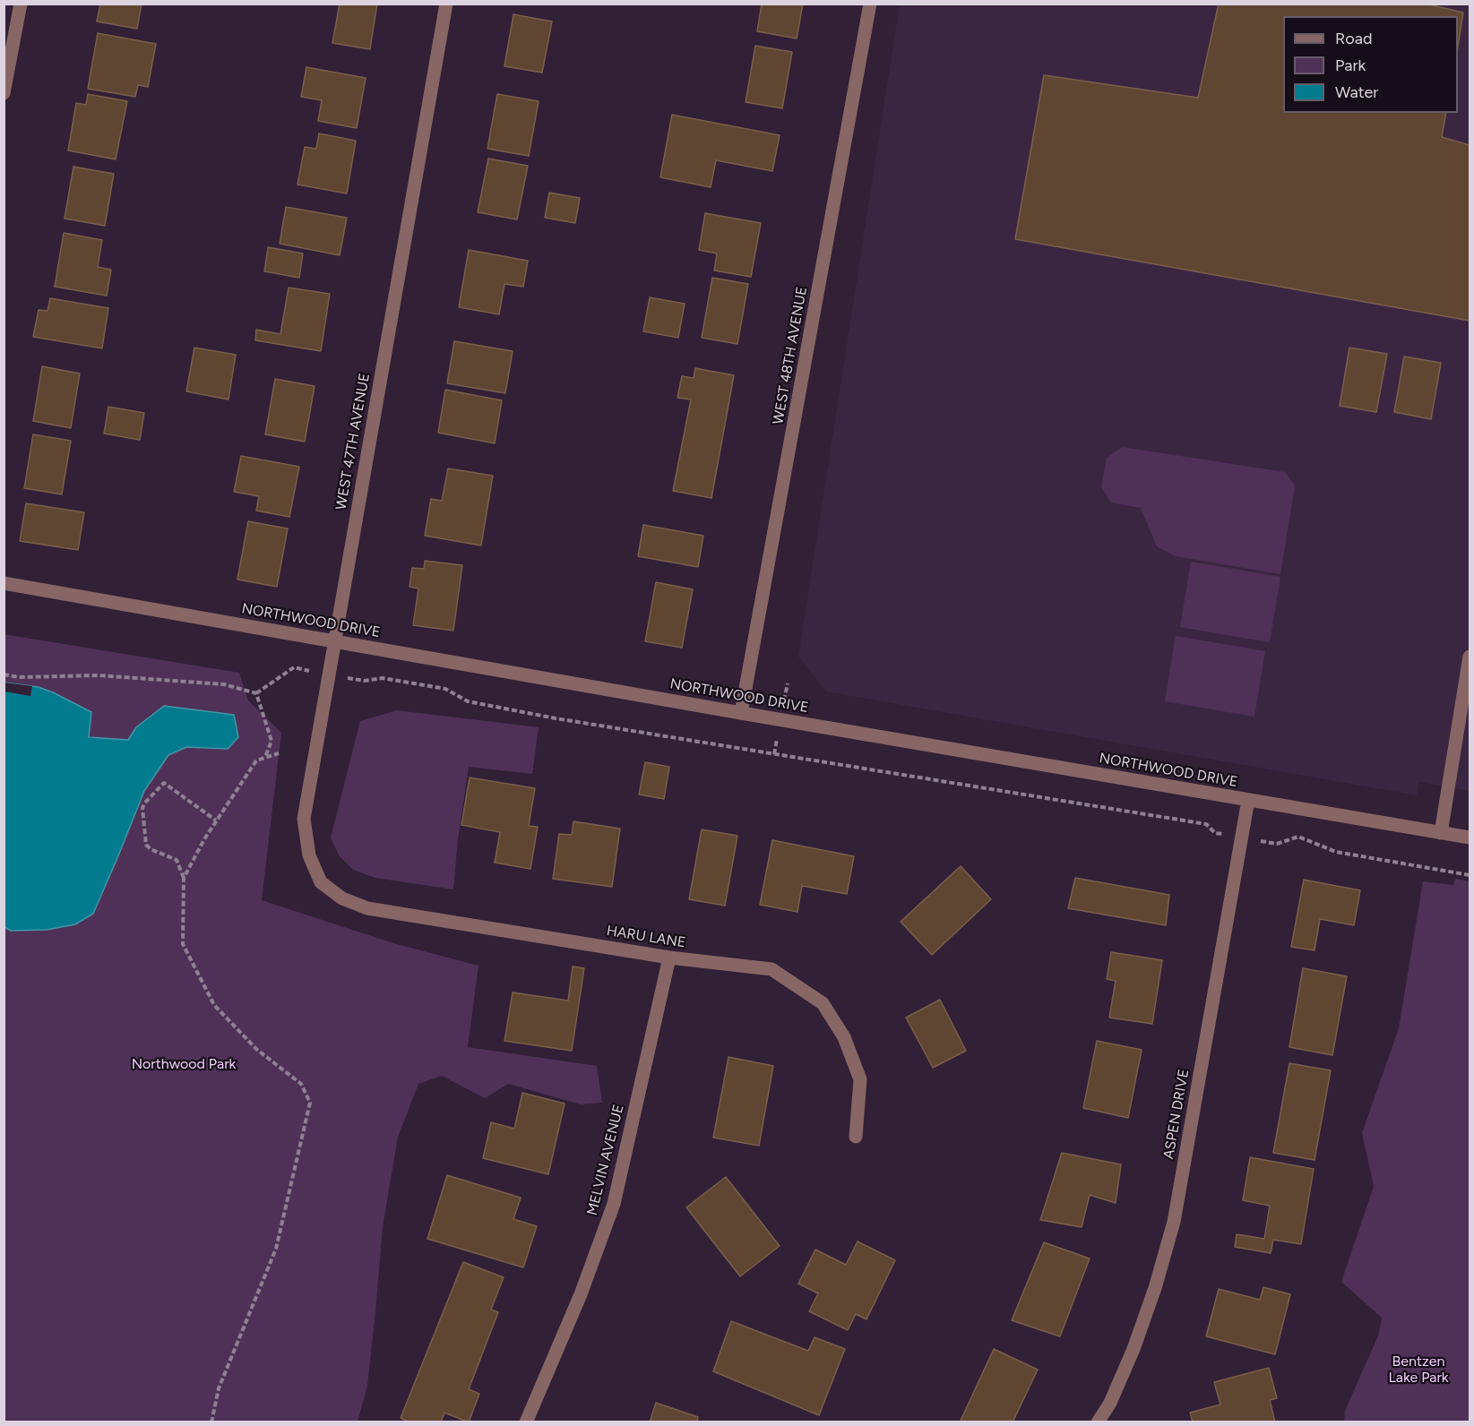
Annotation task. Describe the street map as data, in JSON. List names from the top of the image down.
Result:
{
  "streets": {
    "street": [
      "WEST 48TH AVENUE",
      "WEST 47TH AVENUE",
      "NORTHWOOD DRIVE",
      "HARU LANE",
      "ASPEN DRIVE",
      "MELVIN AVENUE"
    ]
  },
  "crossings": [
    ["WEST 48TH AVENUE", "NORTHWOOD DRIVE"],
    ["WEST 47TH AVENUE", "NORTHWOOD DRIVE"],
    ["WEST 47TH AVENUE", "HARU LANE"],
    ["NORTHWOOD DRIVE", "ASPEN DRIVE"],
    ["HARU LANE", "MELVIN AVENUE"]
  ],
  "parks": ["Northwood Park", "Bentzen Lake Park"],
  "legend": ["Road", "Park", "Water"]
}
